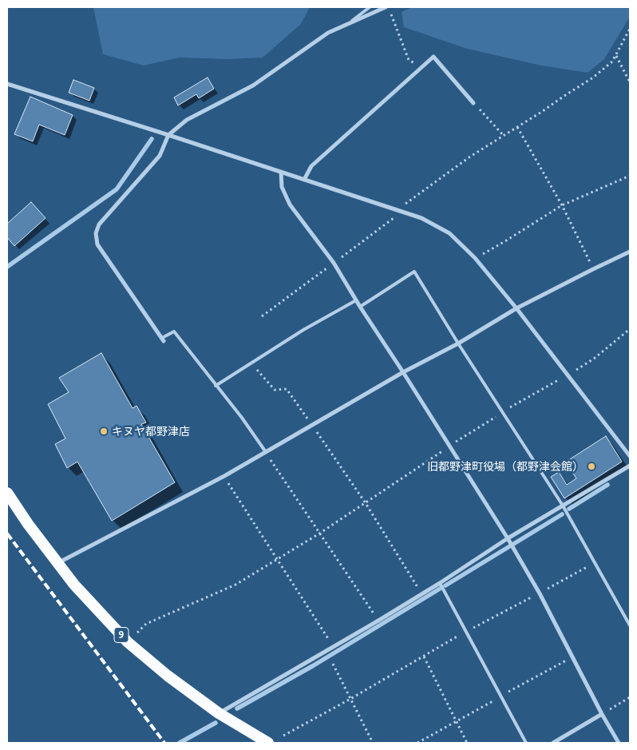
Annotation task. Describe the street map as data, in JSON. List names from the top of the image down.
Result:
{
  "streets": {
    "highway": ["9"]
  },
  "places": ["キヌヤ都野津店", "旧都野津町役場（都野津会館）"]
}
